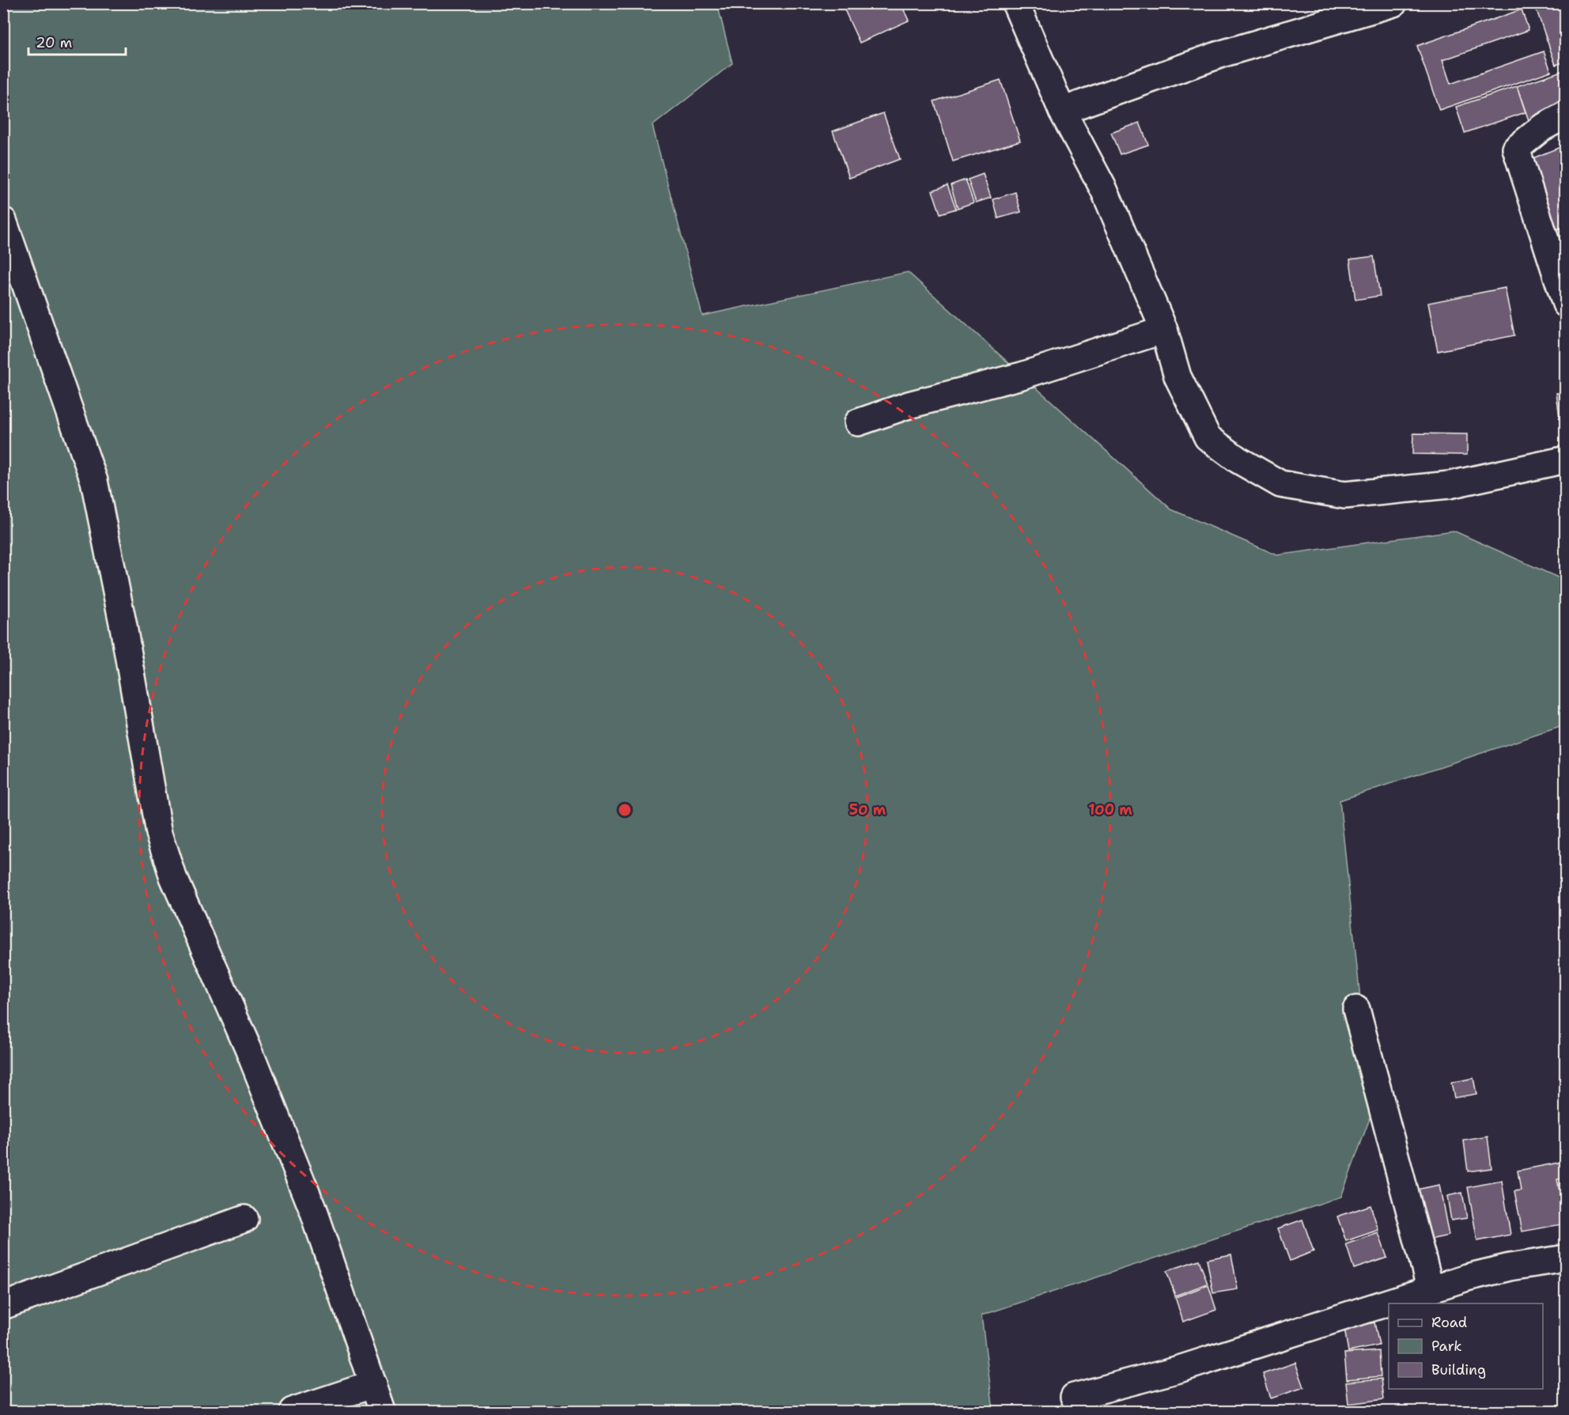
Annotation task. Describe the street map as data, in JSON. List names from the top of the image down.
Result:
{
  "legend": ["Road", "Park", "Building"],
  "scale_bar": "20 m",
  "rings": ["50 m", "100 m"]
}
